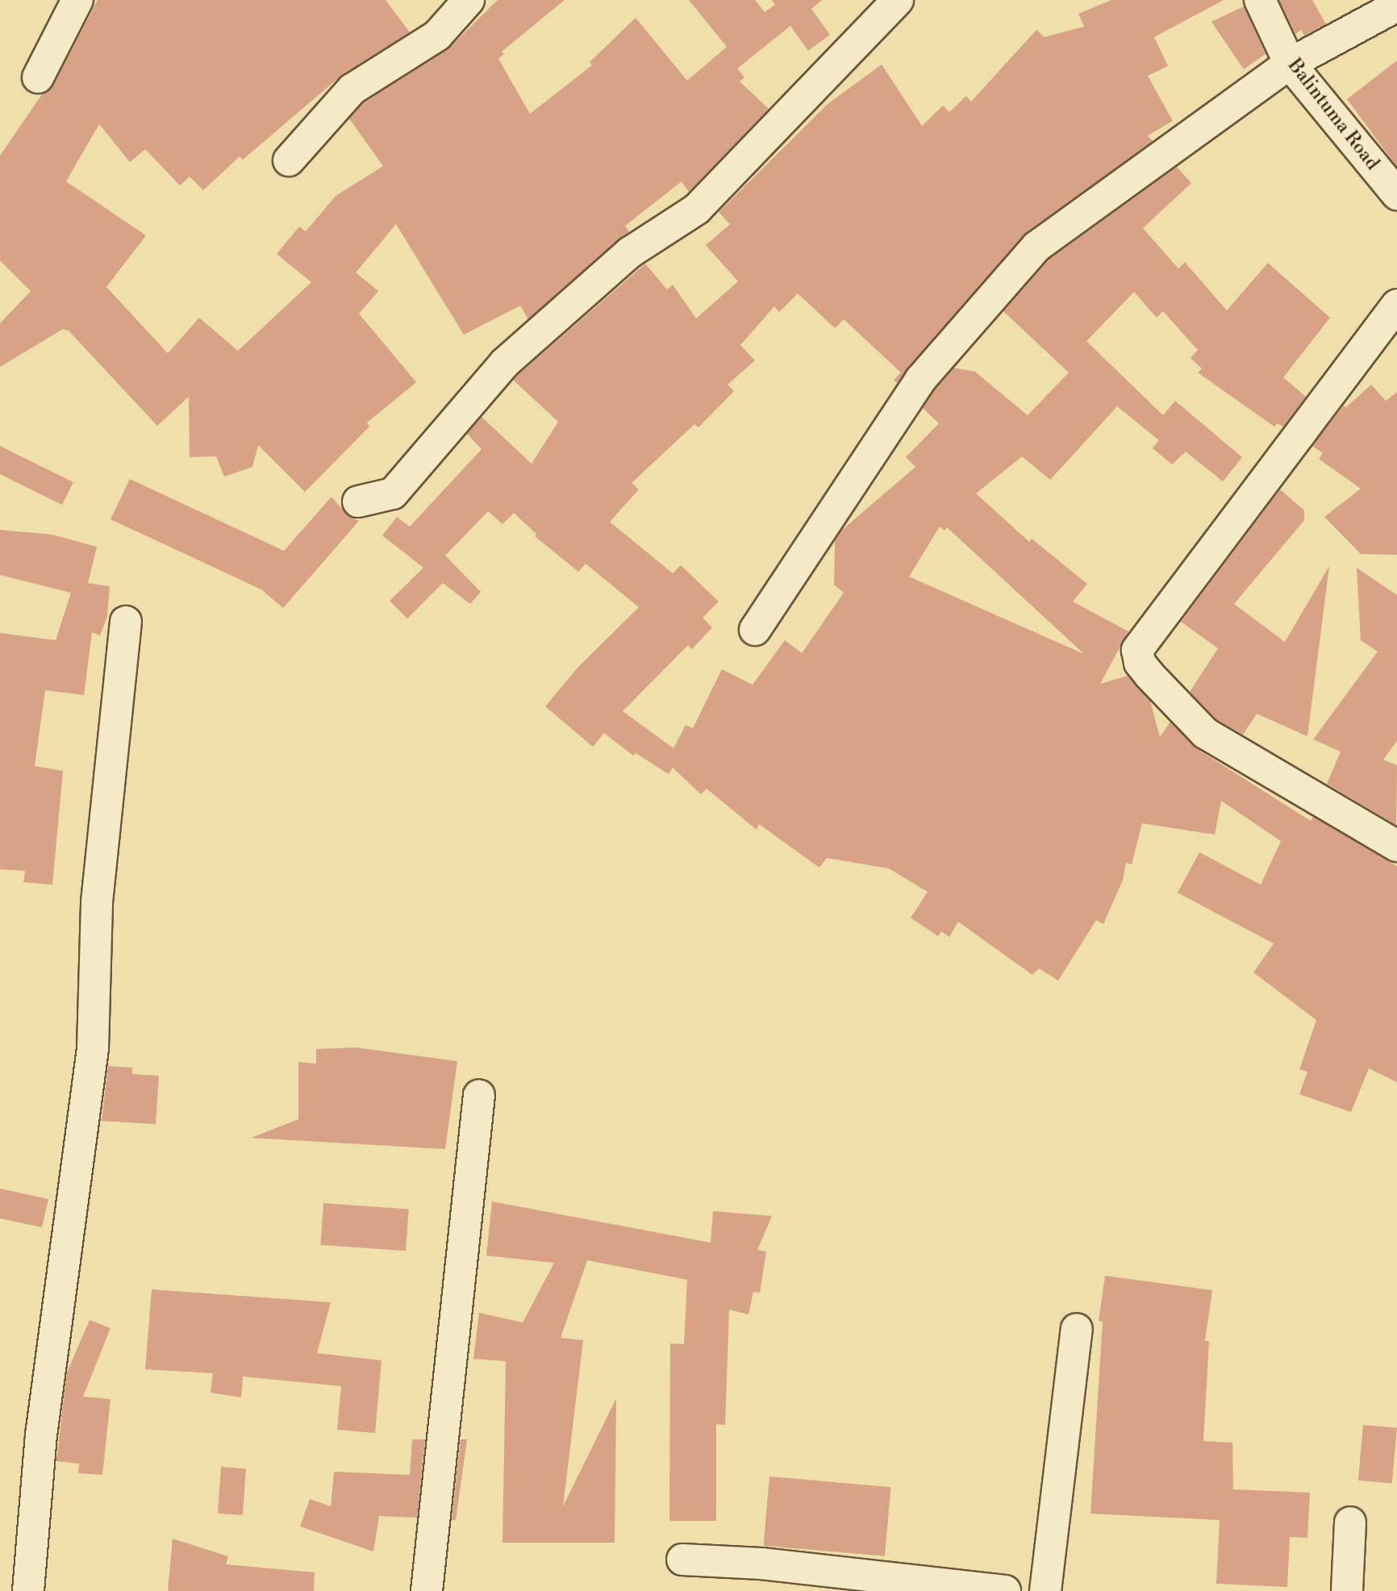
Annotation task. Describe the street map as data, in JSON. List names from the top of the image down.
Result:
{
  "streets": {
    "street": ["Balintuma Road"]
  }
}
